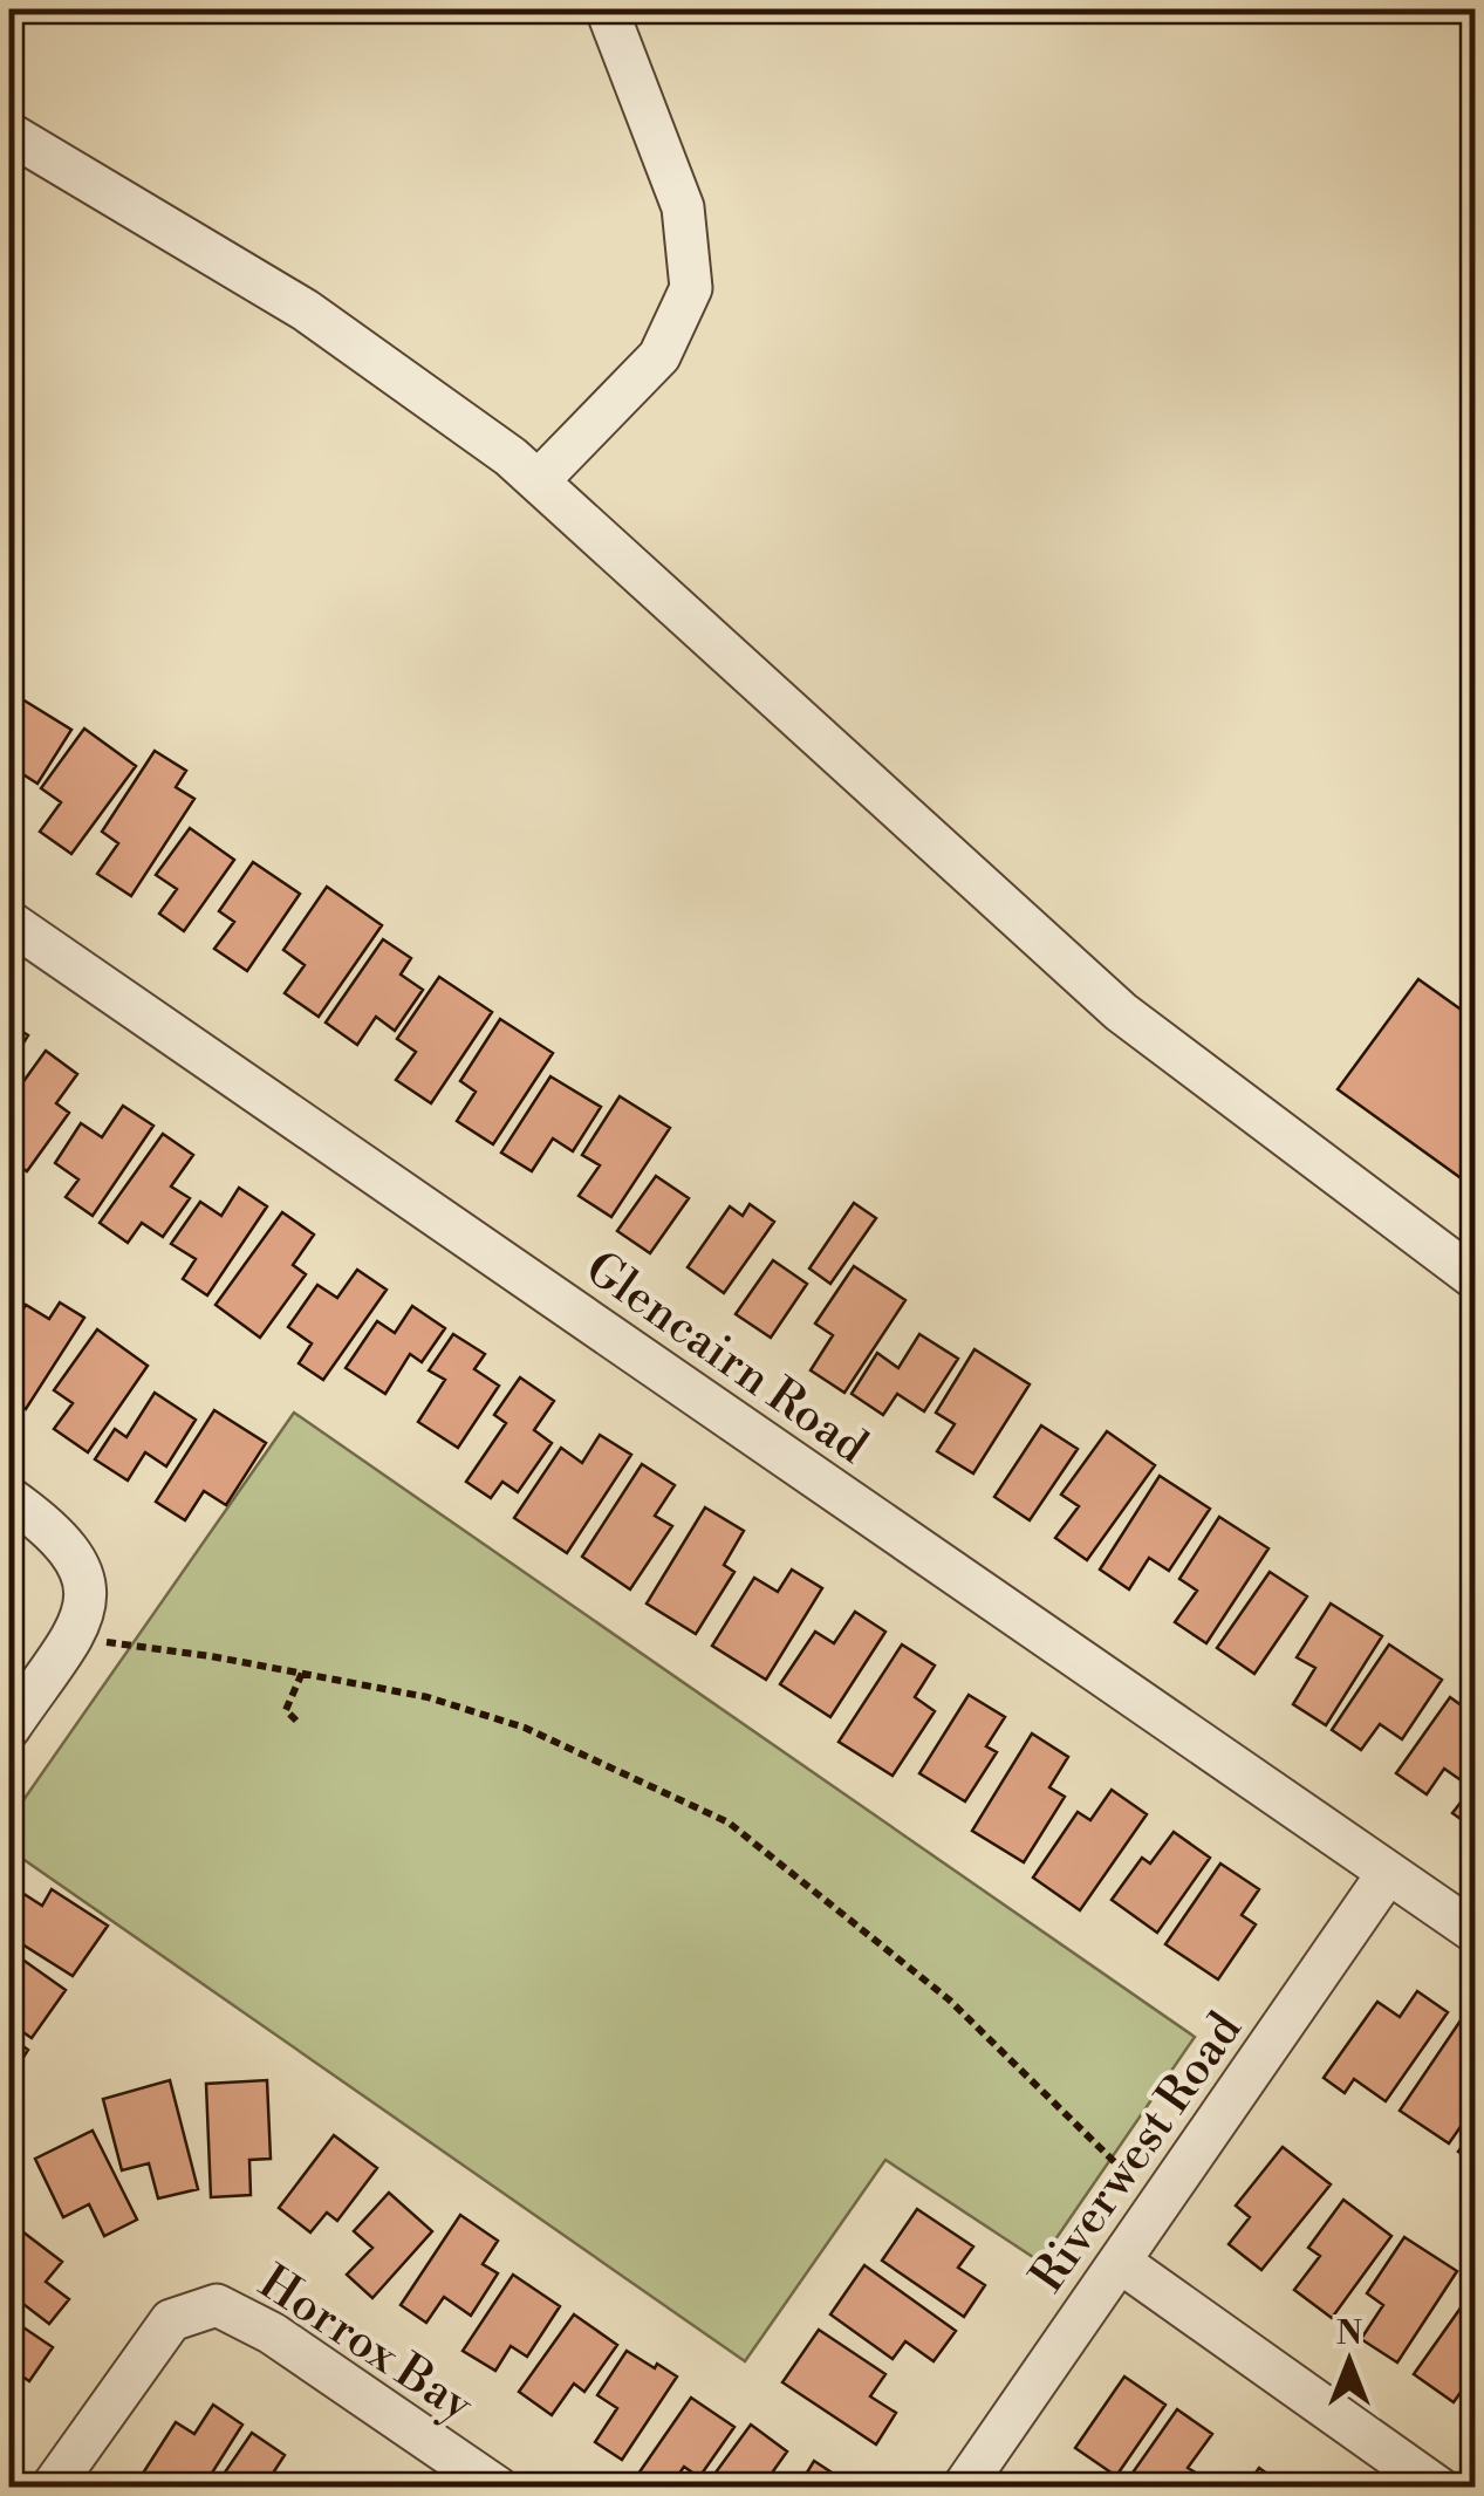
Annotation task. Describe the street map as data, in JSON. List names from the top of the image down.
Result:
{
  "streets": {
    "street": ["Glencairn Road", "Riverwest Road", "Horrox Bay"]
  },
  "crossings": [
    ["Glencairn Road", "Riverwest Road"]
  ],
  "north": "top"
}
